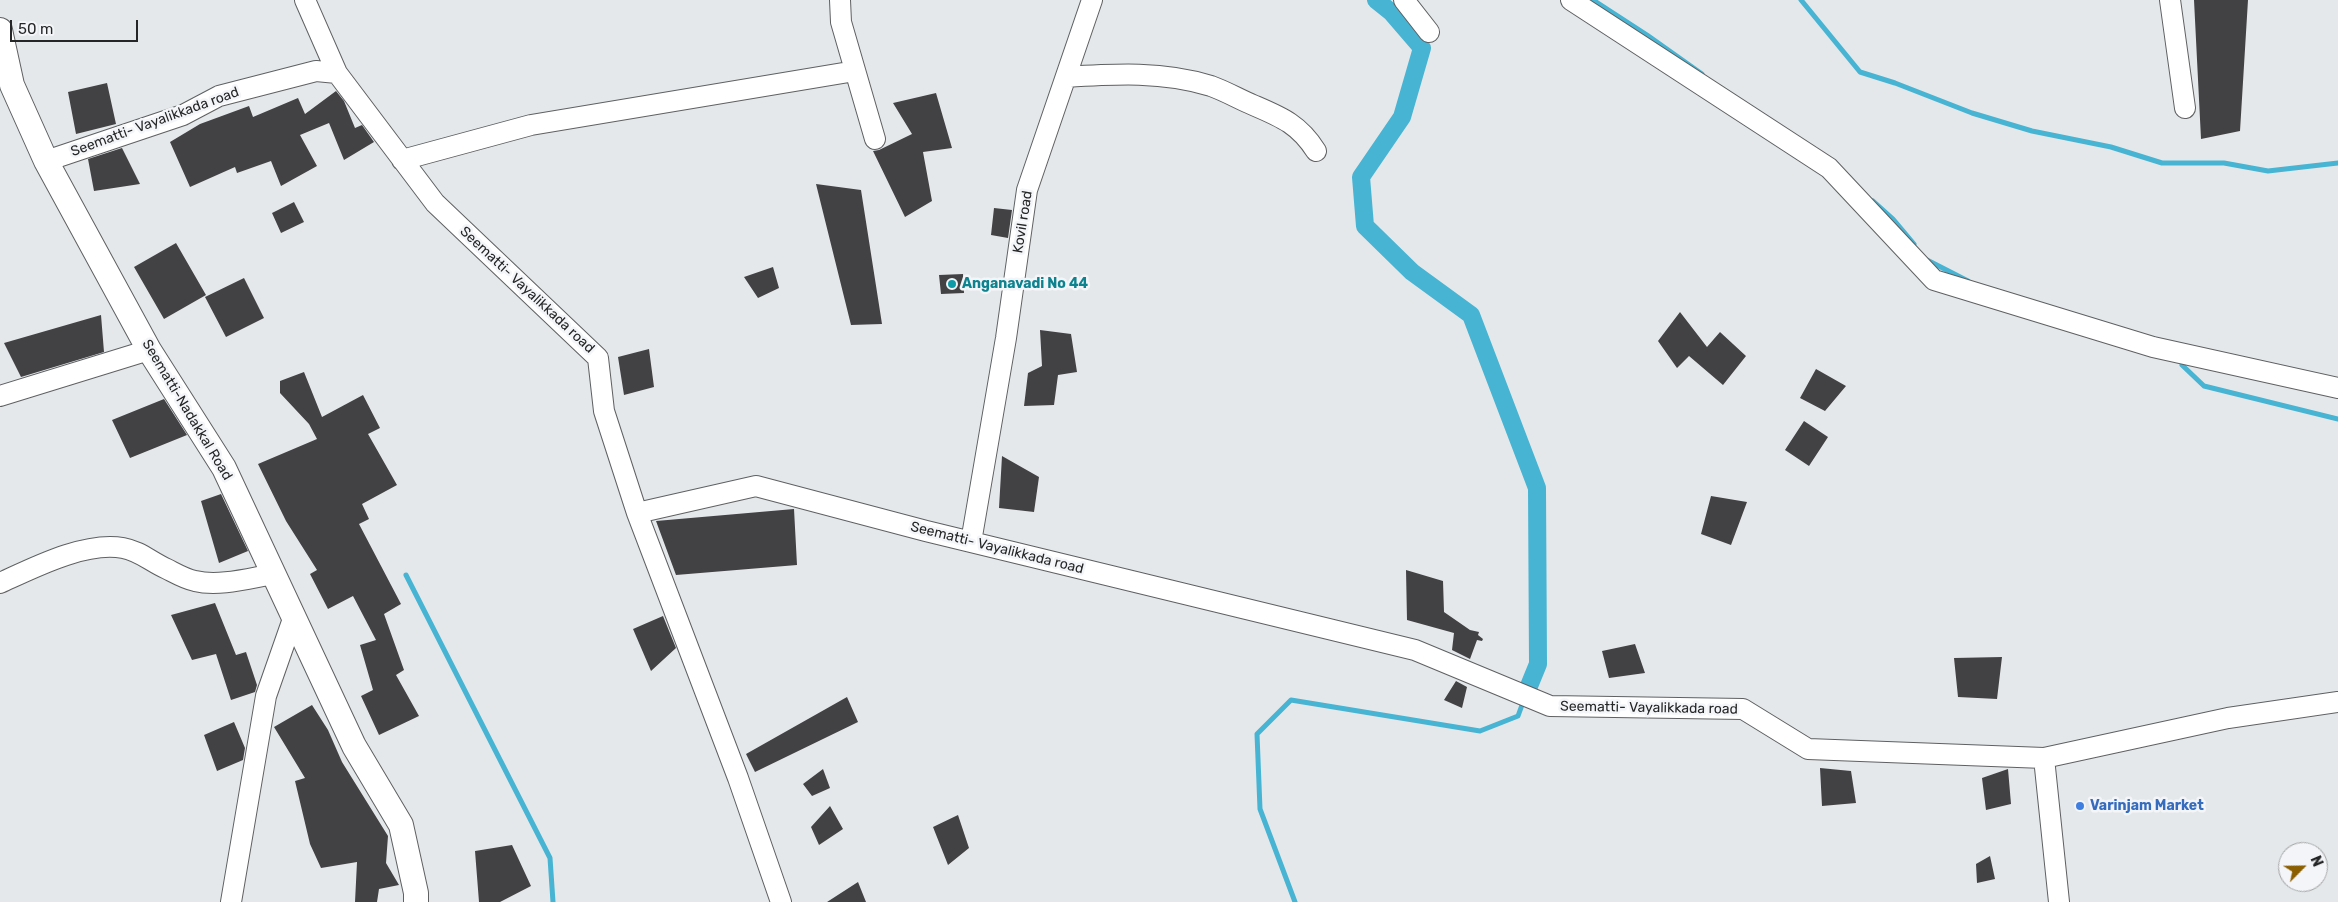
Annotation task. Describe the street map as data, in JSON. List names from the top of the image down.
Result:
{
  "streets": {
    "street": ["Seematti- Vayalikkada road", "Kovil road", "Seematti-Nadakkal Road"]
  },
  "crossings": [
    ["Seematti- Vayalikkada road", "Kovil road"],
    ["Seematti- Vayalikkada road", "Seematti-Nadakkal Road"]
  ],
  "places": ["Anganavadi No 44", "Varinjam Market"],
  "scale_bar": "50 m",
  "north": "top right"
}
